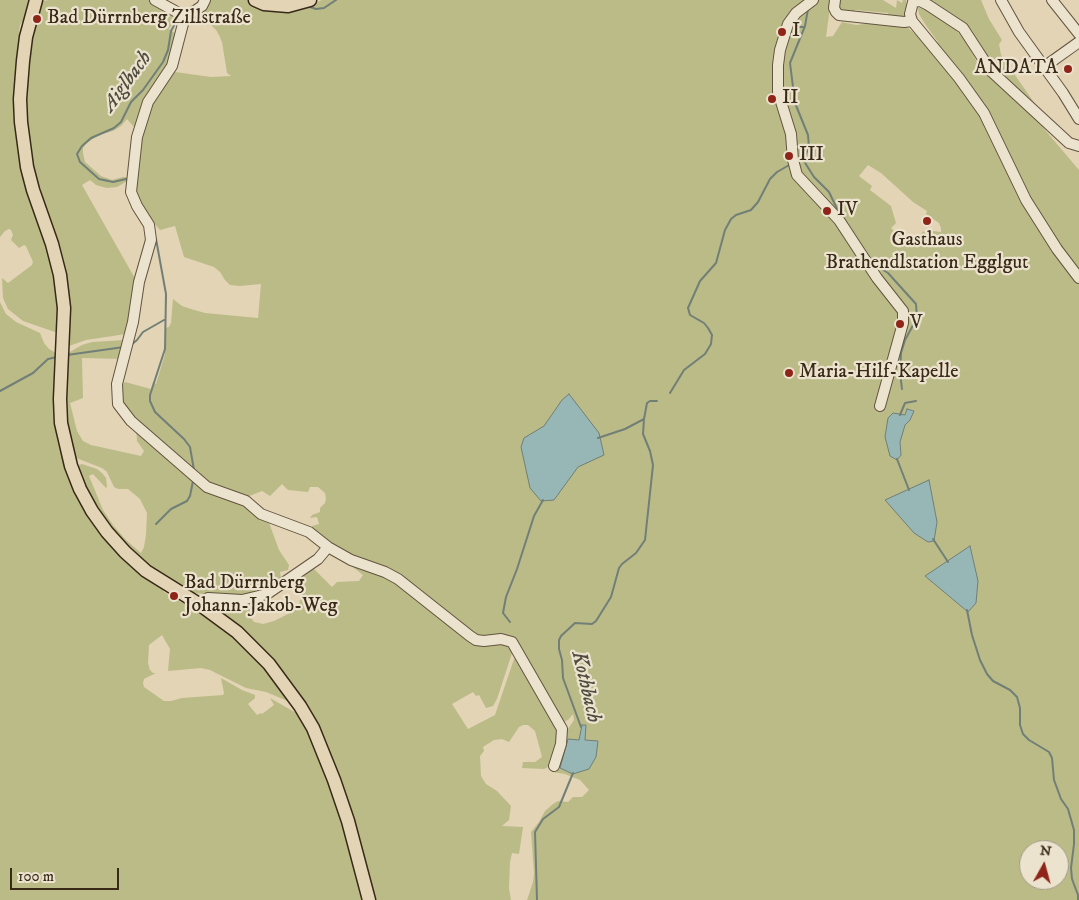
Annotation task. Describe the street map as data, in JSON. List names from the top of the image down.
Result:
{
  "water": ["Aiglbach", "Kothbach"],
  "places": [
    "Bad Dürrnberg Zillstraße",
    "I",
    "ANDATA",
    "II",
    "III",
    "IV",
    "Gasthaus Brathendlstation Egglgut",
    "V",
    "Maria-Hilf-Kapelle",
    "Bad Dürrnberg Johann-Jakob-Weg"
  ],
  "scale_bar": "100 m",
  "north": "top"
}
